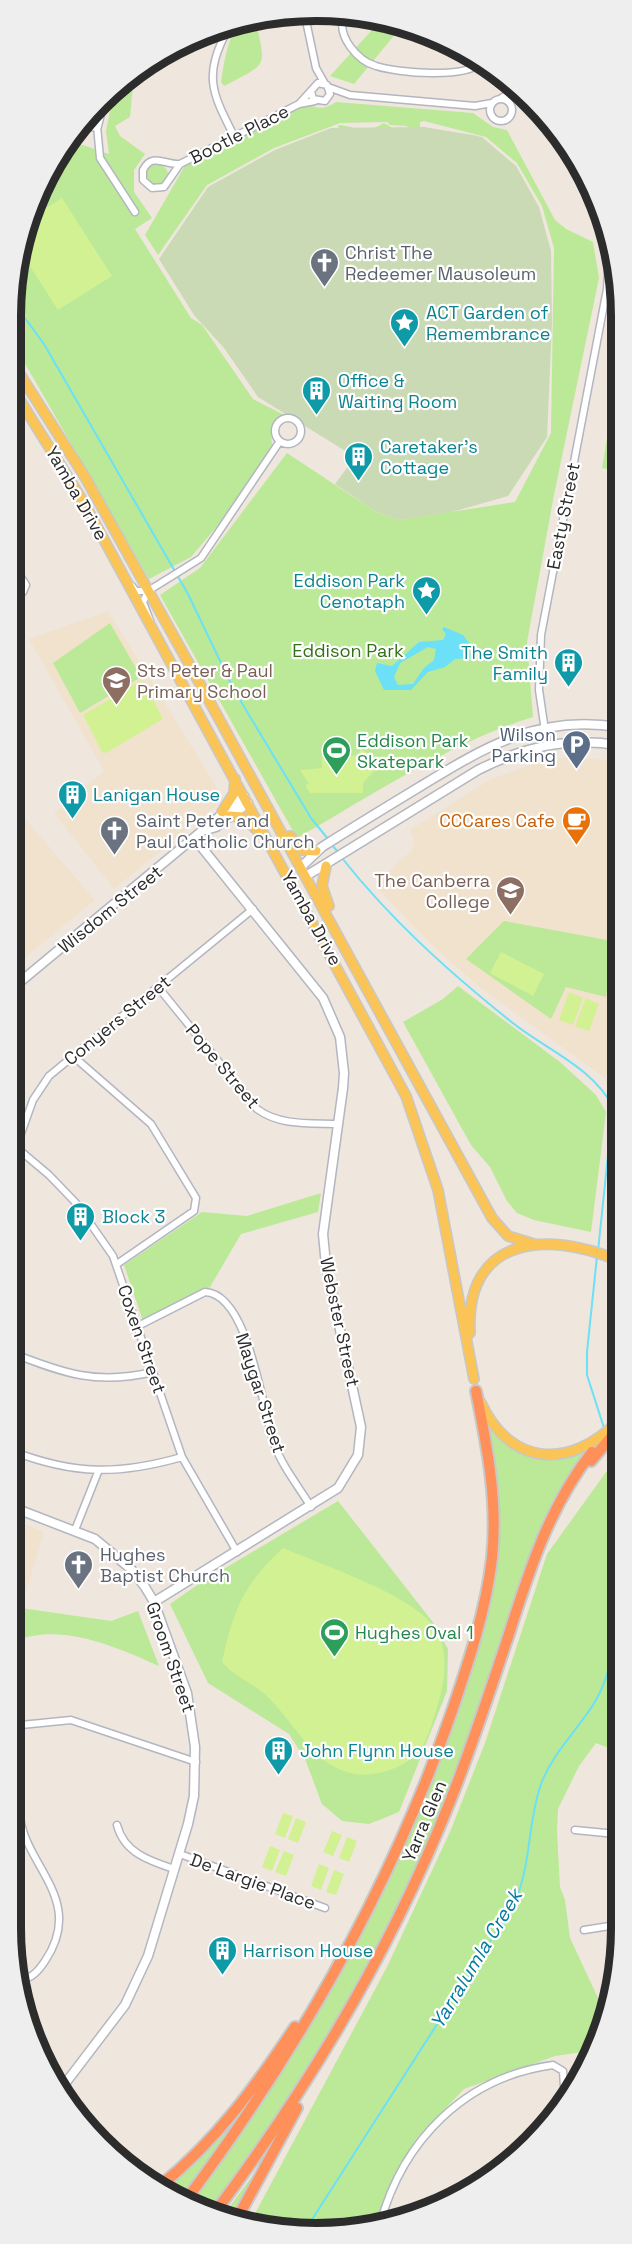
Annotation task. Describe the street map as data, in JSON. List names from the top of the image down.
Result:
{
  "streets": {
    "highway": ["Yarra Glen"],
    "main road": ["Yamba Drive"],
    "street": [
      "Bootle Place",
      "Easty Street",
      "Wisdom Street",
      "Conyers Street",
      "Pope Street",
      "Webster Street",
      "Coxen Street",
      "Maygar Street",
      "Groom Street",
      "De Largie Place"
    ]
  },
  "crossings": [
    ["Yamba Drive", "Wisdom Street"],
    ["Wisdom Street", "Webster Street"],
    ["Conyers Street", "Pope Street"],
    ["Conyers Street", "Webster Street"],
    ["Pope Street", "Webster Street"],
    ["Webster Street", "Coxen Street"],
    ["Webster Street", "Maygar Street"],
    ["Webster Street", "Groom Street"],
    ["Coxen Street", "Maygar Street"],
    ["Groom Street", "De Largie Place"]
  ],
  "water": ["Yarralumla Creek"],
  "parks": ["Eddison Park"],
  "places": {
    "church": ["Christ The Redeemer Mausoleum", "Saint Peter and Paul Catholic Church", "Hughes Baptist Church"],
    "place": ["ACT Garden of Remembrance", "Eddison Park Cenotaph"],
    "building": [
      "Office & Waiting Room",
      "Caretaker’s Cottage",
      "The Smith Family",
      "Lanigan House",
      "Block 3",
      "John Flynn House",
      "Harrison House"
    ],
    "school or university": ["Sts Peter & Paul Primary School", "The Canberra College"],
    "parking": ["Wilson Parking"],
    "sports": ["Eddison Park Skatepark", "Hughes Oval 1"],
    "cafe": ["CCCares Cafe"]
  }
}
